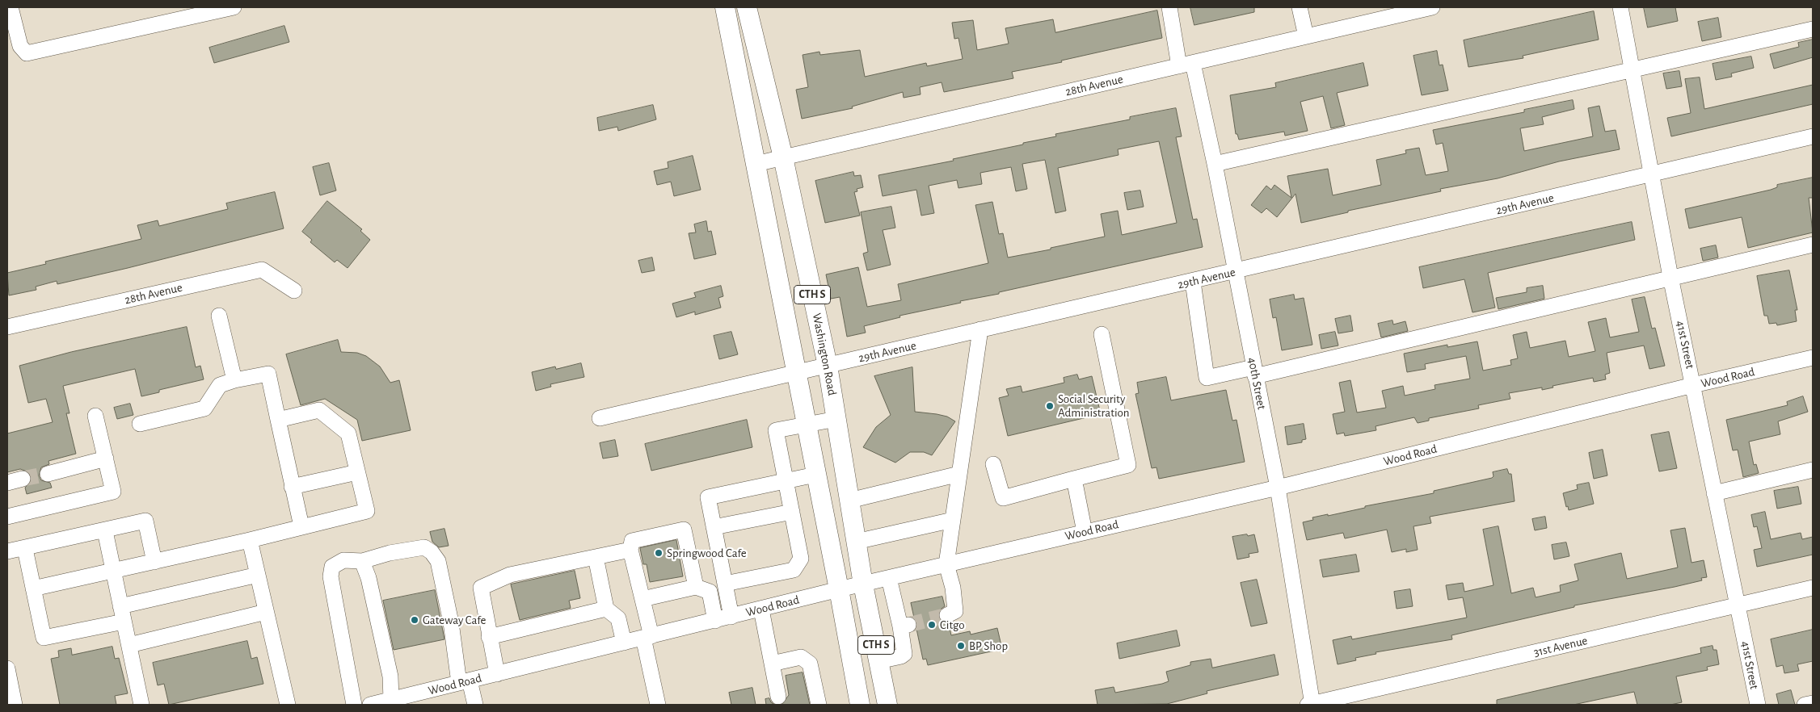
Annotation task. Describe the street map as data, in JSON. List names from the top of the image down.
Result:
{
  "streets": {
    "main road": ["CTH S", "Washington Road"],
    "street": [
      "28th Avenue",
      "29th Avenue",
      "41st Street",
      "Wood Road",
      "40th Street",
      "31st Avenue"
    ]
  },
  "crossings": [
    ["28th Avenue", "CTH S"],
    ["28th Avenue", "Washington Road"],
    ["28th Avenue", "40th Street"],
    ["29th Avenue", "CTH S"],
    ["29th Avenue", "41st Street"],
    ["29th Avenue", "Washington Road"],
    ["29th Avenue", "40th Street"],
    ["CTH S", "Wood Road"],
    ["41st Street", "Wood Road"],
    ["41st Street", "31st Avenue"],
    ["Washington Road", "Wood Road"],
    ["Wood Road", "40th Street"],
    ["40th Street", "31st Avenue"]
  ],
  "places": [
    "Social Security Administration",
    "Springwood Cafe",
    "Gateway Cafe",
    "Citgo",
    "BP Shop"
  ]
}
